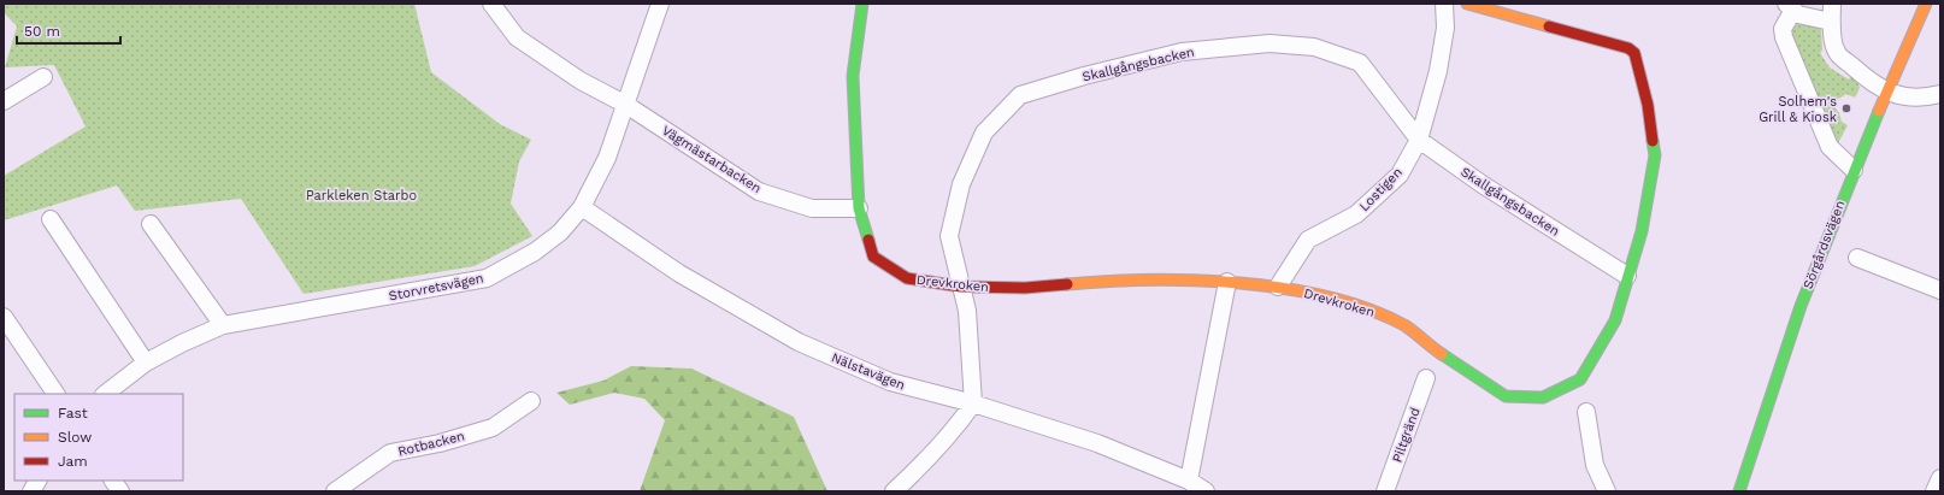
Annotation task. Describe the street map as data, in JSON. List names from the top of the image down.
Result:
{
  "streets": {
    "street": [
      "Skallgångsbacken",
      "Vägmästarbacken",
      "Lostigen",
      "Sörgårdsvägen",
      "Drevkroken",
      "Storvretsvägen",
      "Nälstavägen",
      "Piltgränd",
      "Rotbacken"
    ]
  },
  "crossings": [
    ["Skallgångsbacken", "Lostigen"],
    ["Skallgångsbacken", "Drevkroken"],
    ["Skallgångsbacken", "Nälstavägen"],
    ["Vägmästarbacken", "Drevkroken"],
    ["Vägmästarbacken", "Storvretsvägen"],
    ["Lostigen", "Drevkroken"],
    ["Storvretsvägen", "Nälstavägen"]
  ],
  "parks": ["Parkleken Starbo"],
  "places": ["Solhem's Grill & Kiosk"],
  "legend": ["Fast", "Slow", "Jam"],
  "scale_bar": "50 m"
}
